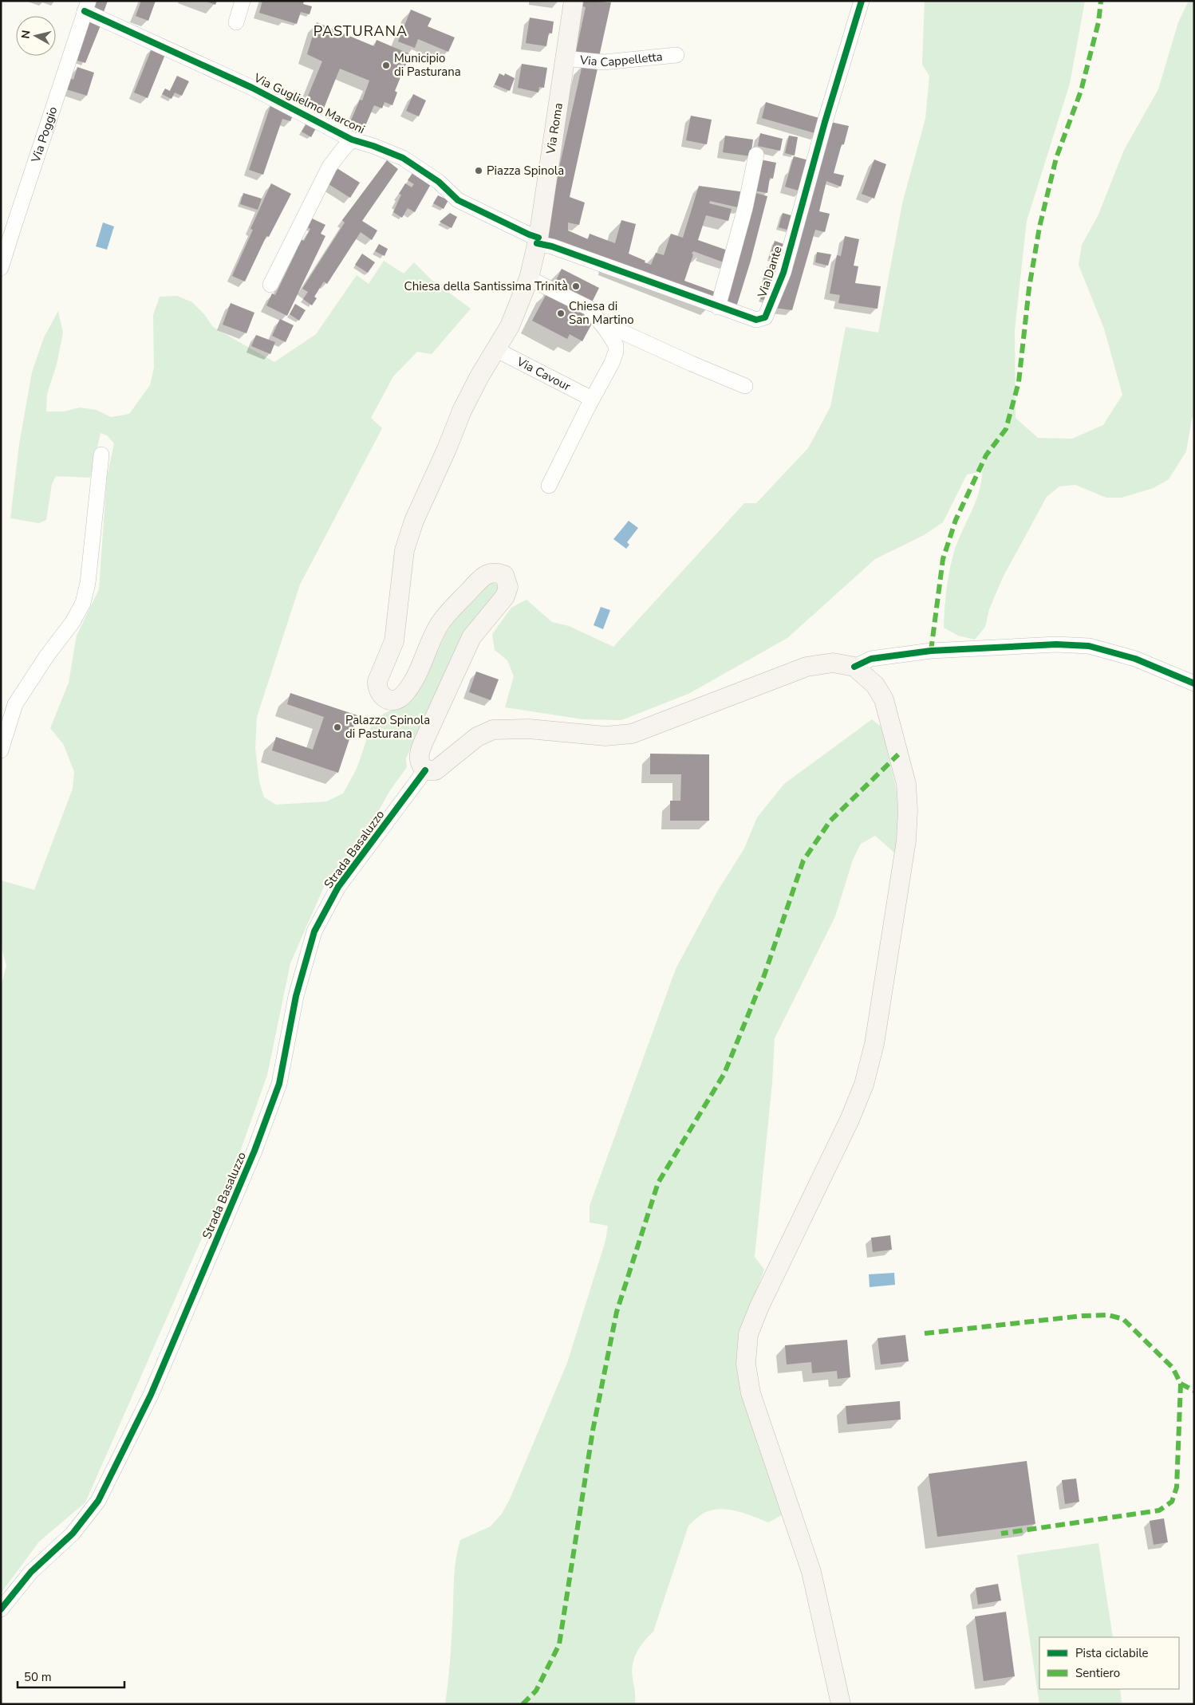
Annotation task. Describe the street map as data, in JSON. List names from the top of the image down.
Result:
{
  "streets": {
    "main road": ["Via Roma"],
    "street": [
      "Via Cappelletta",
      "Via Guglielmo Marconi",
      "Via Poggio",
      "Via Dante",
      "Via Cavour",
      "Strada Basaluzzo"
    ]
  },
  "crossings": [
    ["Via Cappelletta", "Via Roma"],
    ["Via Guglielmo Marconi", "Via Roma"],
    ["Via Guglielmo Marconi", "Via Poggio"],
    ["Via Guglielmo Marconi", "Via Dante"],
    ["Via Roma", "Via Dante"],
    ["Via Roma", "Via Cavour"],
    ["Via Roma", "Strada Basaluzzo"]
  ],
  "districts": ["PASTURANA"],
  "places": [
    "Municipio di Pasturana",
    "Piazza Spinola",
    "Chiesa della Santissima Trinità",
    "Chiesa di San Martino",
    "Palazzo Spinola di Pasturana"
  ],
  "legend": ["Pista ciclabile", "Sentiero"],
  "scale_bar": "50 m",
  "north": "left"
}
